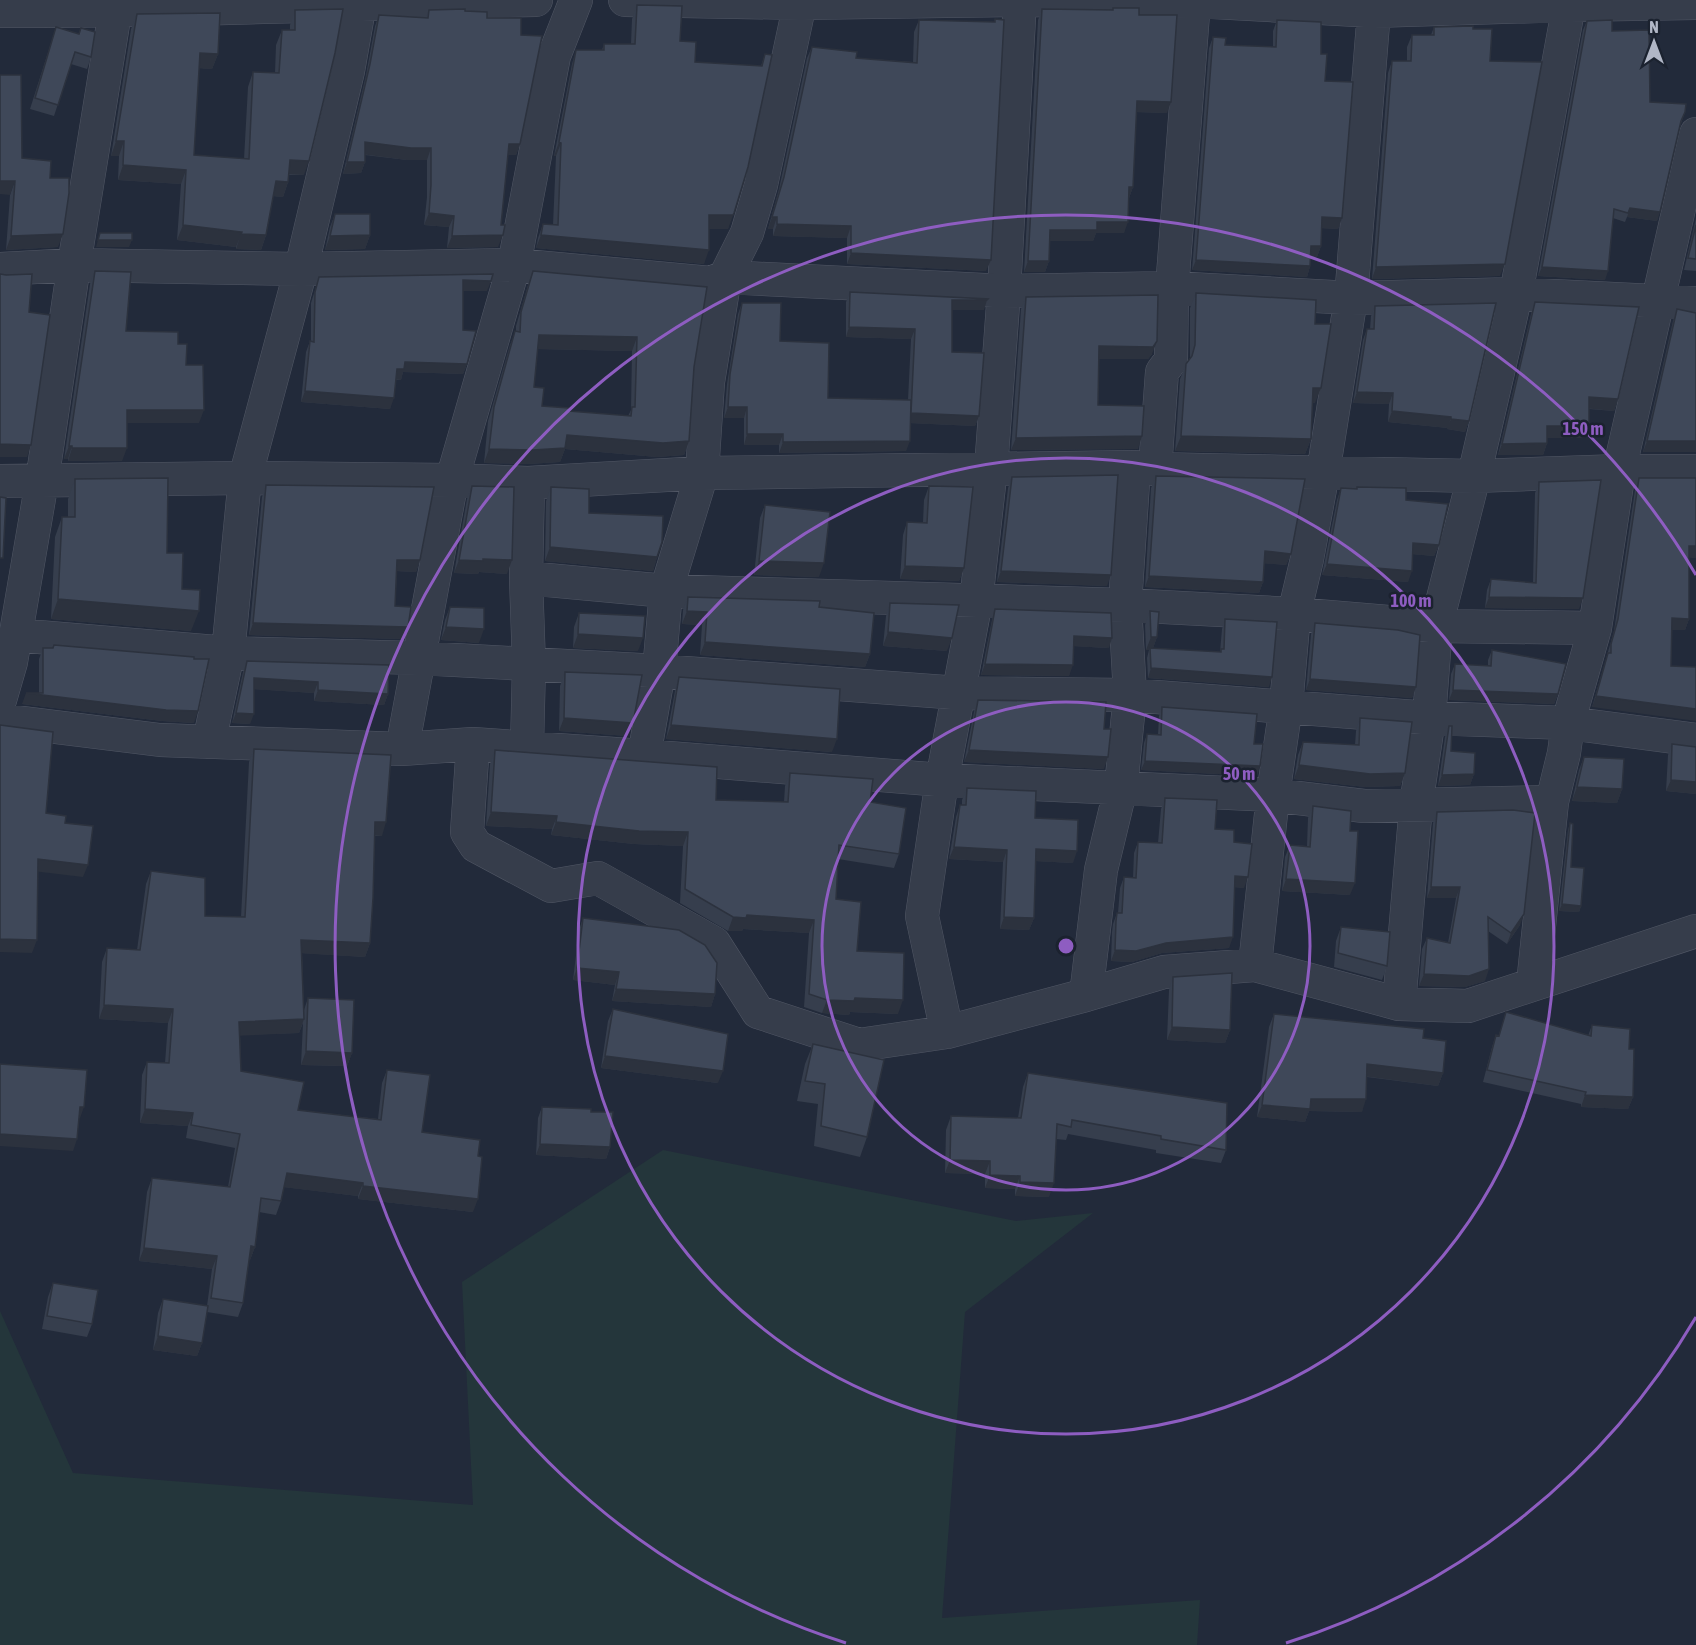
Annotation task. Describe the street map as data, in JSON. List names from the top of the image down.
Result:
{
  "north": "top",
  "rings": ["150 m", "100 m", "50 m"]
}
